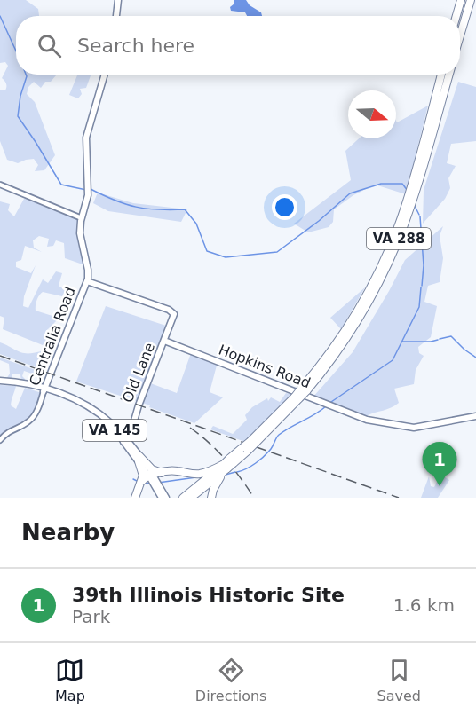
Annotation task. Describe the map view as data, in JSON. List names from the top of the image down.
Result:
{
  "streets": {
    "highway": ["VA 288"],
    "main road": [
      "Centralia Road",
      "Hopkins Road",
      "Old Lane",
      "VA 145"
    ]
  },
  "crossings": [
    ["Centralia Road", "VA 145"],
    ["Hopkins Road", "Old Lane"],
    ["Old Lane", "VA 145"]
  ],
  "north": "right",
  "page": {
    "search": "Search here",
    "pins": "1",
    "heading": "Nearby",
    "list": [
      {
        "mark": "1",
        "name": "39th Illinois Historic Site",
        "note": "Park",
        "value": "1.6 km"
      }
    ],
    "nav": ["Map", "Directions", "Saved"]
  }
}
